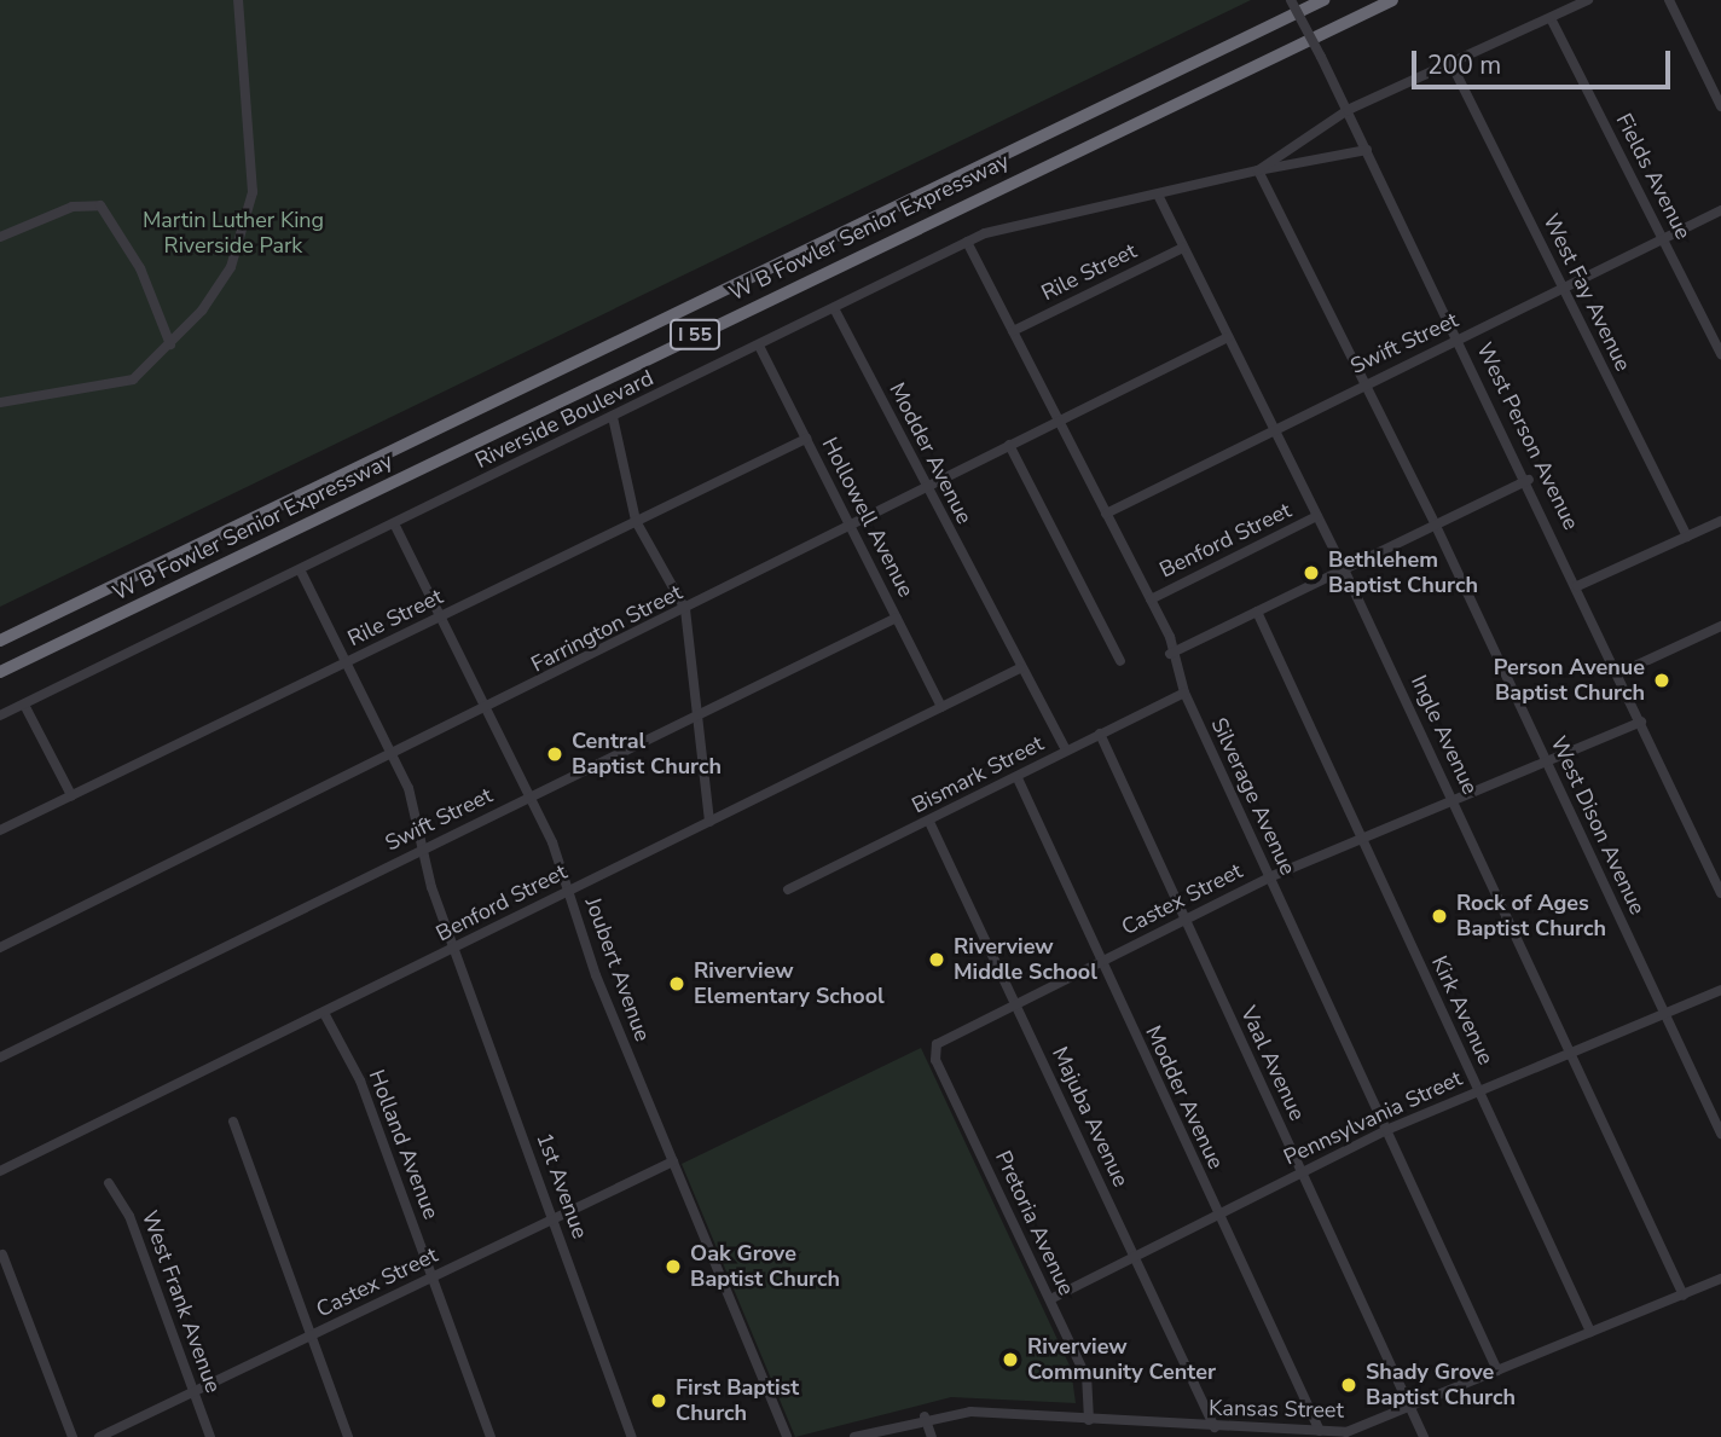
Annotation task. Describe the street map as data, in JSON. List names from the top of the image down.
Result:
{
  "streets": {
    "highway": ["W B Fowler Senior Expressway", "I 55"],
    "street": [
      "Fields Avenue",
      "Rile Street",
      "West Fay Avenue",
      "Swift Street",
      "Riverside Boulevard",
      "West Person Avenue",
      "Modder Avenue",
      "Hollowell Avenue",
      "Benford Street",
      "Farrington Street",
      "Ingle Avenue",
      "Bismark Street",
      "Silverage Avenue",
      "West Dison Avenue",
      "Castex Street",
      "Joubert Avenue",
      "Kirk Avenue",
      "Vaal Avenue",
      "Majuba Avenue",
      "Pennsylvania Street",
      "Holland Avenue",
      "1st Avenue",
      "Pretoria Avenue",
      "West Frank Avenue",
      "Kansas Street"
    ]
  },
  "crossings": [
    ["Fields Avenue", "Swift Street"],
    ["Fields Avenue", "Riverside Boulevard"],
    ["Rile Street", "Hollowell Avenue"],
    ["Rile Street", "Ingle Avenue"],
    ["Rile Street", "Silverage Avenue"],
    ["Rile Street", "Joubert Avenue"],
    ["Rile Street", "1st Avenue"],
    ["West Fay Avenue", "Swift Street"],
    ["West Fay Avenue", "Riverside Boulevard"],
    ["Swift Street", "West Person Avenue"],
    ["Swift Street", "Hollowell Avenue"],
    ["Swift Street", "Ingle Avenue"],
    ["Swift Street", "Silverage Avenue"],
    ["Swift Street", "West Dison Avenue"],
    ["Swift Street", "Joubert Avenue"],
    ["Swift Street", "1st Avenue"],
    ["Riverside Boulevard", "West Person Avenue"],
    ["Riverside Boulevard", "Modder Avenue"],
    ["Riverside Boulevard", "Hollowell Avenue"],
    ["Riverside Boulevard", "Ingle Avenue"],
    ["Riverside Boulevard", "Silverage Avenue"],
    ["Riverside Boulevard", "West Dison Avenue"],
    ["Riverside Boulevard", "Joubert Avenue"],
    ["Riverside Boulevard", "1st Avenue"],
    ["West Person Avenue", "Castex Street"],
    ["Modder Avenue", "Benford Street"],
    ["Modder Avenue", "Farrington Street"],
    ["Modder Avenue", "Bismark Street"],
    ["Modder Avenue", "Castex Street"],
    ["Modder Avenue", "Pennsylvania Street"],
    ["Modder Avenue", "Kansas Street"],
    ["Hollowell Avenue", "Benford Street"],
    ["Hollowell Avenue", "Farrington Street"],
    ["Benford Street", "Ingle Avenue"],
    ["Benford Street", "Silverage Avenue"],
    ["Benford Street", "Joubert Avenue"],
    ["Benford Street", "Holland Avenue"],
    ["Benford Street", "1st Avenue"],
    ["Farrington Street", "Ingle Avenue"],
    ["Farrington Street", "Silverage Avenue"],
    ["Farrington Street", "Joubert Avenue"],
    ["Farrington Street", "1st Avenue"],
    ["Ingle Avenue", "Castex Street"],
    ["Ingle Avenue", "Pennsylvania Street"],
    ["Ingle Avenue", "Kansas Street"],
    ["Bismark Street", "Silverage Avenue"],
    ["Bismark Street", "Vaal Avenue"],
    ["Bismark Street", "Majuba Avenue"],
    ["Silverage Avenue", "Castex Street"],
    ["Silverage Avenue", "Pennsylvania Street"],
    ["Silverage Avenue", "Kansas Street"],
    ["West Dison Avenue", "Castex Street"],
    ["West Dison Avenue", "Pennsylvania Street"],
    ["Castex Street", "Joubert Avenue"],
    ["Castex Street", "Kirk Avenue"],
    ["Castex Street", "Vaal Avenue"],
    ["Castex Street", "Majuba Avenue"],
    ["Castex Street", "Holland Avenue"],
    ["Castex Street", "1st Avenue"],
    ["Castex Street", "Pretoria Avenue"],
    ["Castex Street", "West Frank Avenue"],
    ["Kirk Avenue", "Pennsylvania Street"],
    ["Kirk Avenue", "Kansas Street"],
    ["Vaal Avenue", "Pennsylvania Street"],
    ["Vaal Avenue", "Kansas Street"],
    ["Majuba Avenue", "Pennsylvania Street"],
    ["Majuba Avenue", "Kansas Street"],
    ["Pennsylvania Street", "Pretoria Avenue"],
    ["Pretoria Avenue", "Kansas Street"]
  ],
  "parks": ["Martin Luther King Riverside Park"],
  "places": [
    "Bethlehem Baptist Church",
    "Person Avenue Baptist Church",
    "Central Baptist Church",
    "Rock of Ages Baptist Church",
    "Riverview Middle School",
    "Riverview Elementary School",
    "Oak Grove Baptist Church",
    "Riverview Community Center",
    "Shady Grove Baptist Church",
    "First Baptist Church"
  ],
  "scale_bar": "200 m"
}
